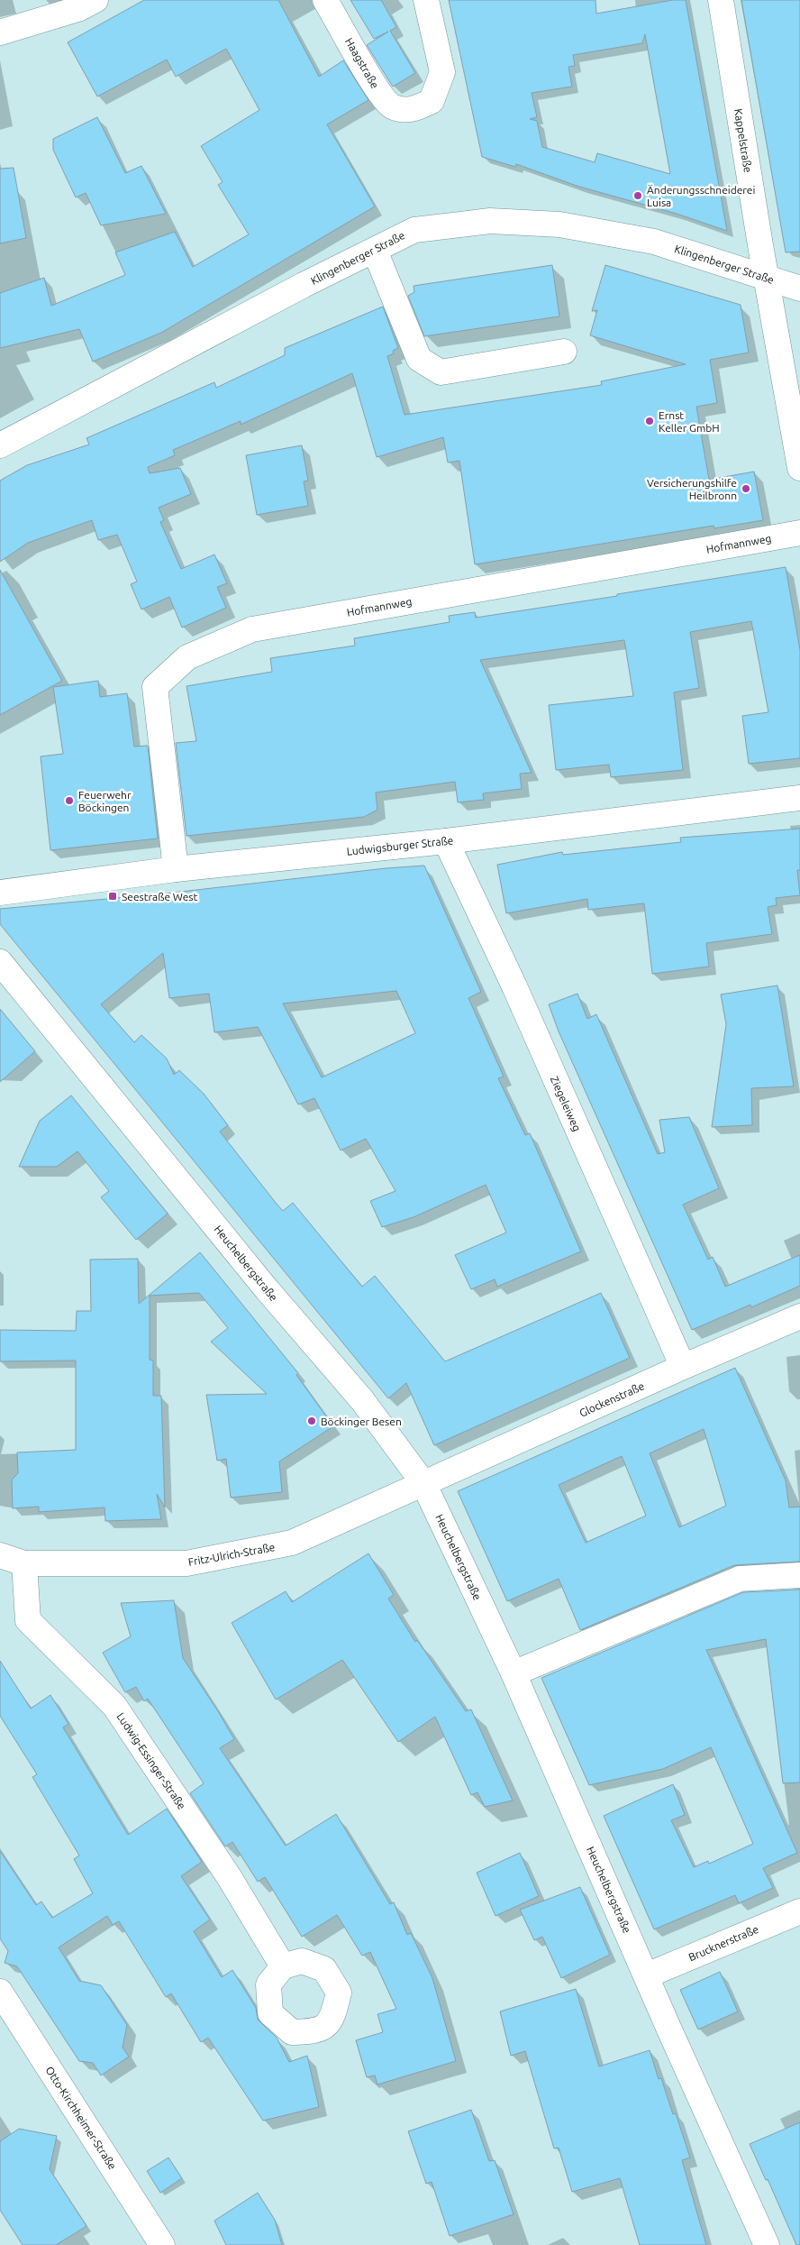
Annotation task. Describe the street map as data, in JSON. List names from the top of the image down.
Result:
{
  "streets": {
    "street": [
      "Haagstraße",
      "Kappelstraße",
      "Klingenberger Straße",
      "Hofmannweg",
      "Ludwigsburger Straße",
      "Ziegeleiweg",
      "Heuchelbergstraße",
      "Glockenstraße",
      "Fritz-Ulrich-Straße",
      "Ludwig-Essinger-Straße",
      "Brucknerstraße",
      "Otto-Kirchheimer-Straße"
    ]
  },
  "crossings": [
    ["Kappelstraße", "Klingenberger Straße"],
    ["Hofmannweg", "Ludwigsburger Straße"],
    ["Ludwigsburger Straße", "Ziegeleiweg"],
    ["Ziegeleiweg", "Glockenstraße"],
    ["Heuchelbergstraße", "Glockenstraße"],
    ["Heuchelbergstraße", "Fritz-Ulrich-Straße"],
    ["Heuchelbergstraße", "Brucknerstraße"],
    ["Glockenstraße", "Fritz-Ulrich-Straße"],
    ["Fritz-Ulrich-Straße", "Ludwig-Essinger-Straße"]
  ],
  "places": {
    "other": [
      "Änderungsschneiderei Luisa",
      "Ernst Keller GmbH",
      "Versicherungshilfe Heilbronn",
      "Feuerwehr Böckingen",
      "Böckinger Besen"
    ],
    "transit": ["Seestraße West"]
  }
}
